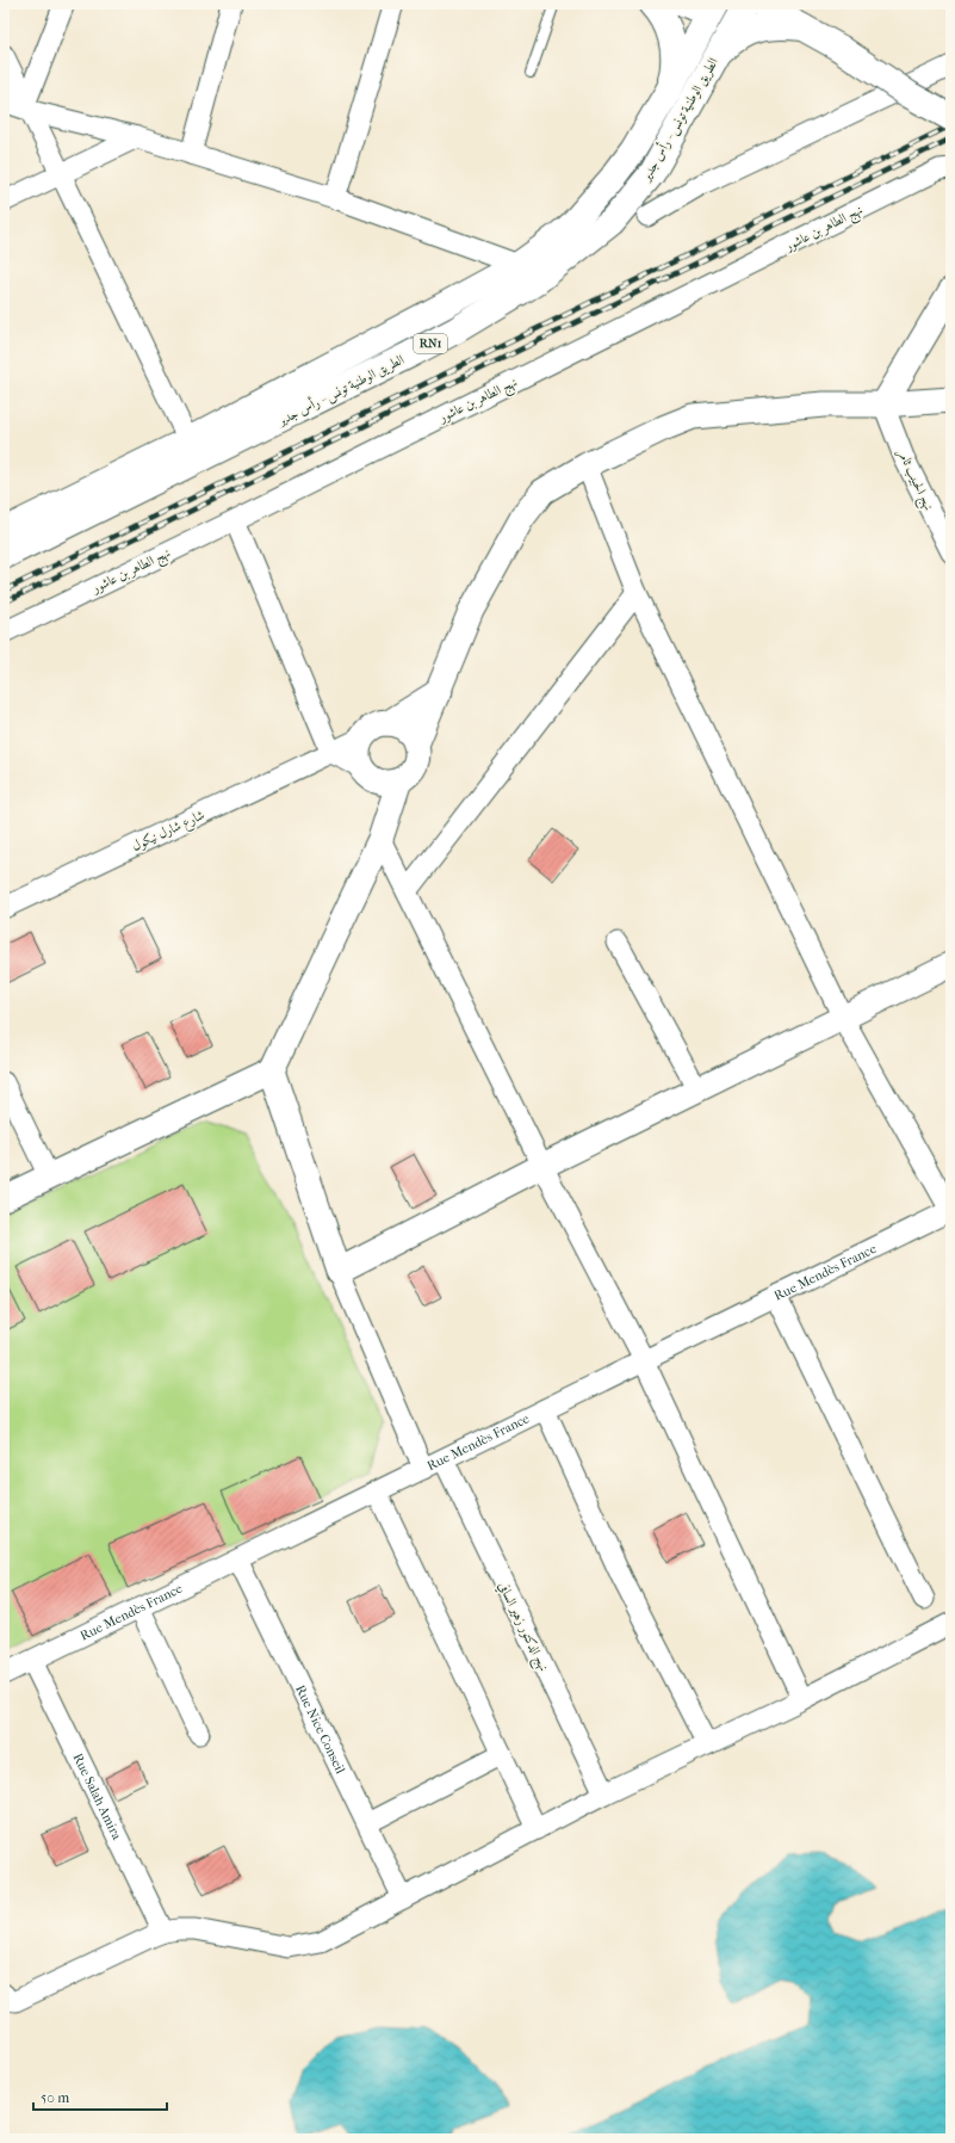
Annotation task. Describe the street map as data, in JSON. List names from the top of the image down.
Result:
{
  "streets": {
    "highway": ["الطريق الوطنية تونس - رأس جدير", "RN1"],
    "street": [
      "نهج الطاهر بن عاشور",
      "نهج الحبيب ثامر",
      "شارع شارل نيكول",
      "Rue Mendès France",
      "نهج الدكتور زهير السافي",
      "Rue Nice Conseil",
      "Rue Salah Amira"
    ]
  },
  "crossings": [
    ["Rue Mendès France", "نهج الدكتور زهير السافي"],
    ["Rue Mendès France", "Rue Nice Conseil"],
    ["Rue Mendès France", "Rue Salah Amira"]
  ],
  "scale_bar": "50 m"
}
